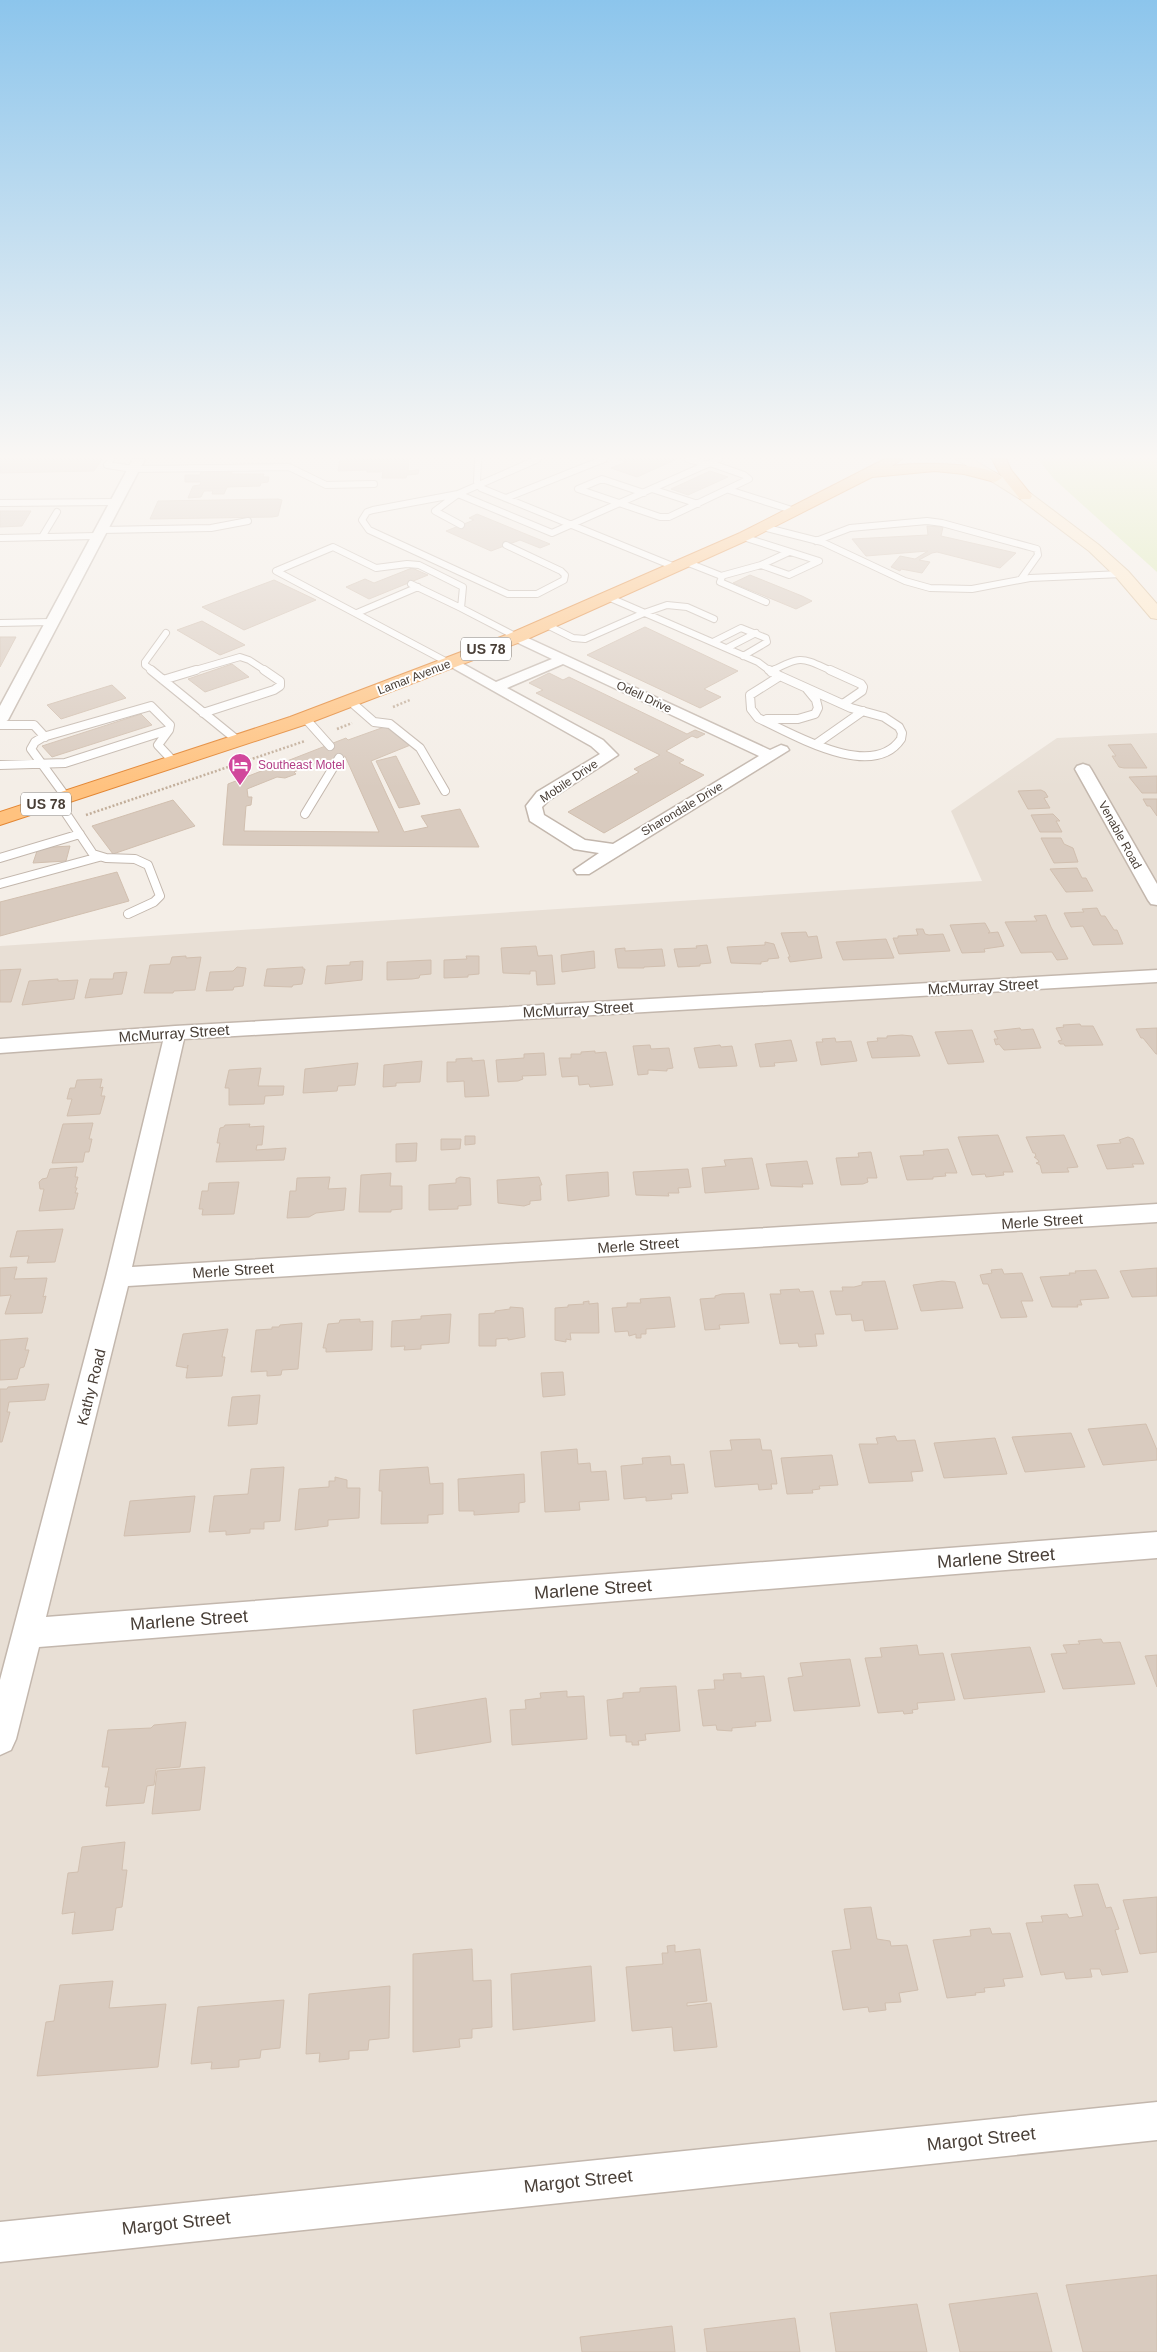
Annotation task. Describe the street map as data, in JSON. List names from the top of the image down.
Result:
{
  "streets": {
    "highway": ["US 78", "Lamar Avenue"],
    "street": [
      "Odell Drive",
      "Mobile Drive",
      "Sharondale Drive",
      "Venable Road",
      "McMurray Street",
      "Merle Street",
      "Kathy Road",
      "Marlene Street",
      "Margot Street"
    ]
  },
  "crossings": [
    ["Lamar Avenue", "Odell Drive"],
    ["Lamar Avenue", "Mobile Drive"],
    ["Odell Drive", "Sharondale Drive"],
    ["Mobile Drive", "Sharondale Drive"],
    ["McMurray Street", "Kathy Road"],
    ["Merle Street", "Kathy Road"],
    ["Kathy Road", "Marlene Street"]
  ],
  "places": {
    "hotel": ["Southeast Motel"]
  }
}
